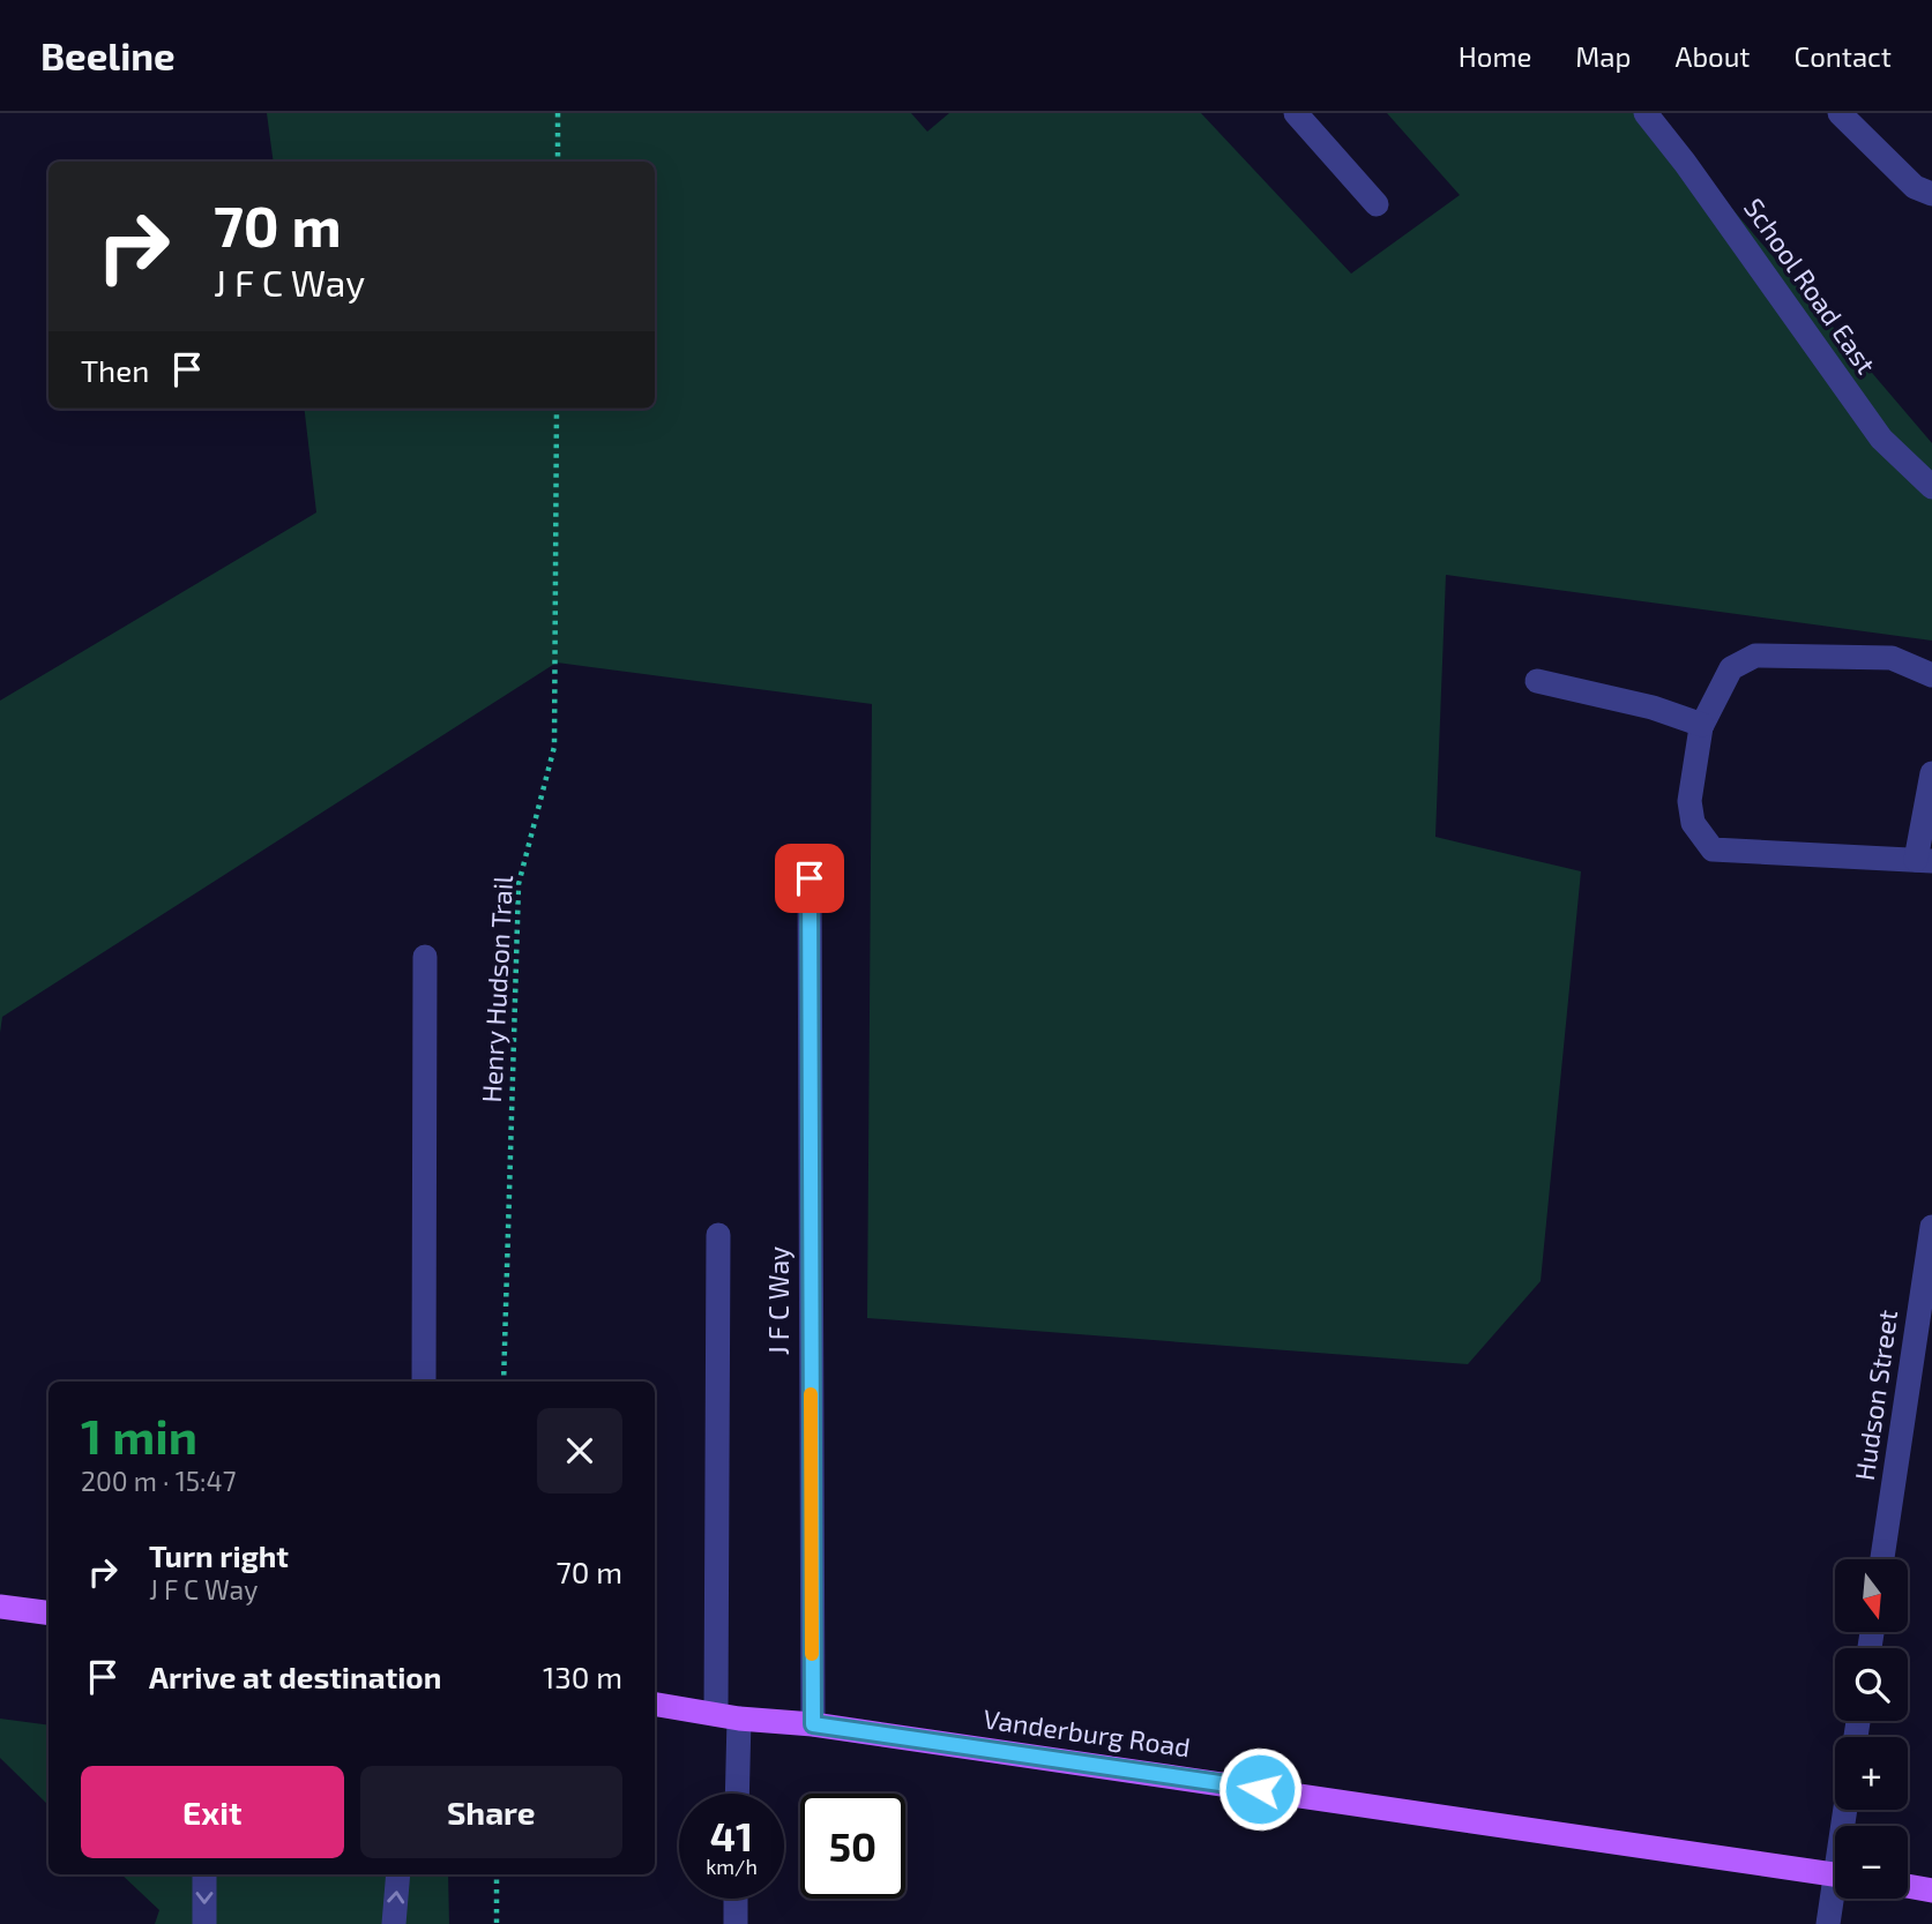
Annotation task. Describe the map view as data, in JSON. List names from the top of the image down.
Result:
{
  "streets": {
    "main road": ["Vanderburg Road"],
    "street": ["School Road East", "J F C Way", "Hudson Street"],
    "path": ["Henry Hudson Trail"]
  },
  "crossings": [
    ["J F C Way", "Vanderburg Road"]
  ],
  "north": "bottom",
  "page": {
    "header": "Beeline",
    "nav": [
      "Home",
      "Map",
      "About",
      "Contact"
    ],
    "turn": ["70 m", "J F C Way"],
    "then": "Then",
    "heading": ["1 min", "200 m · 15:47"],
    "list": [
      {
        "name": "Turn right",
        "note": "J F C Way",
        "value": "70 m"
      },
      {
        "name": "Arrive at destination",
        "value": "130 m"
      }
    ],
    "map_buttons": ["+", "−"],
    "buttons": ["Exit", "Share"],
    "speed": "41 km/h",
    "limit": "50"
  }
}
